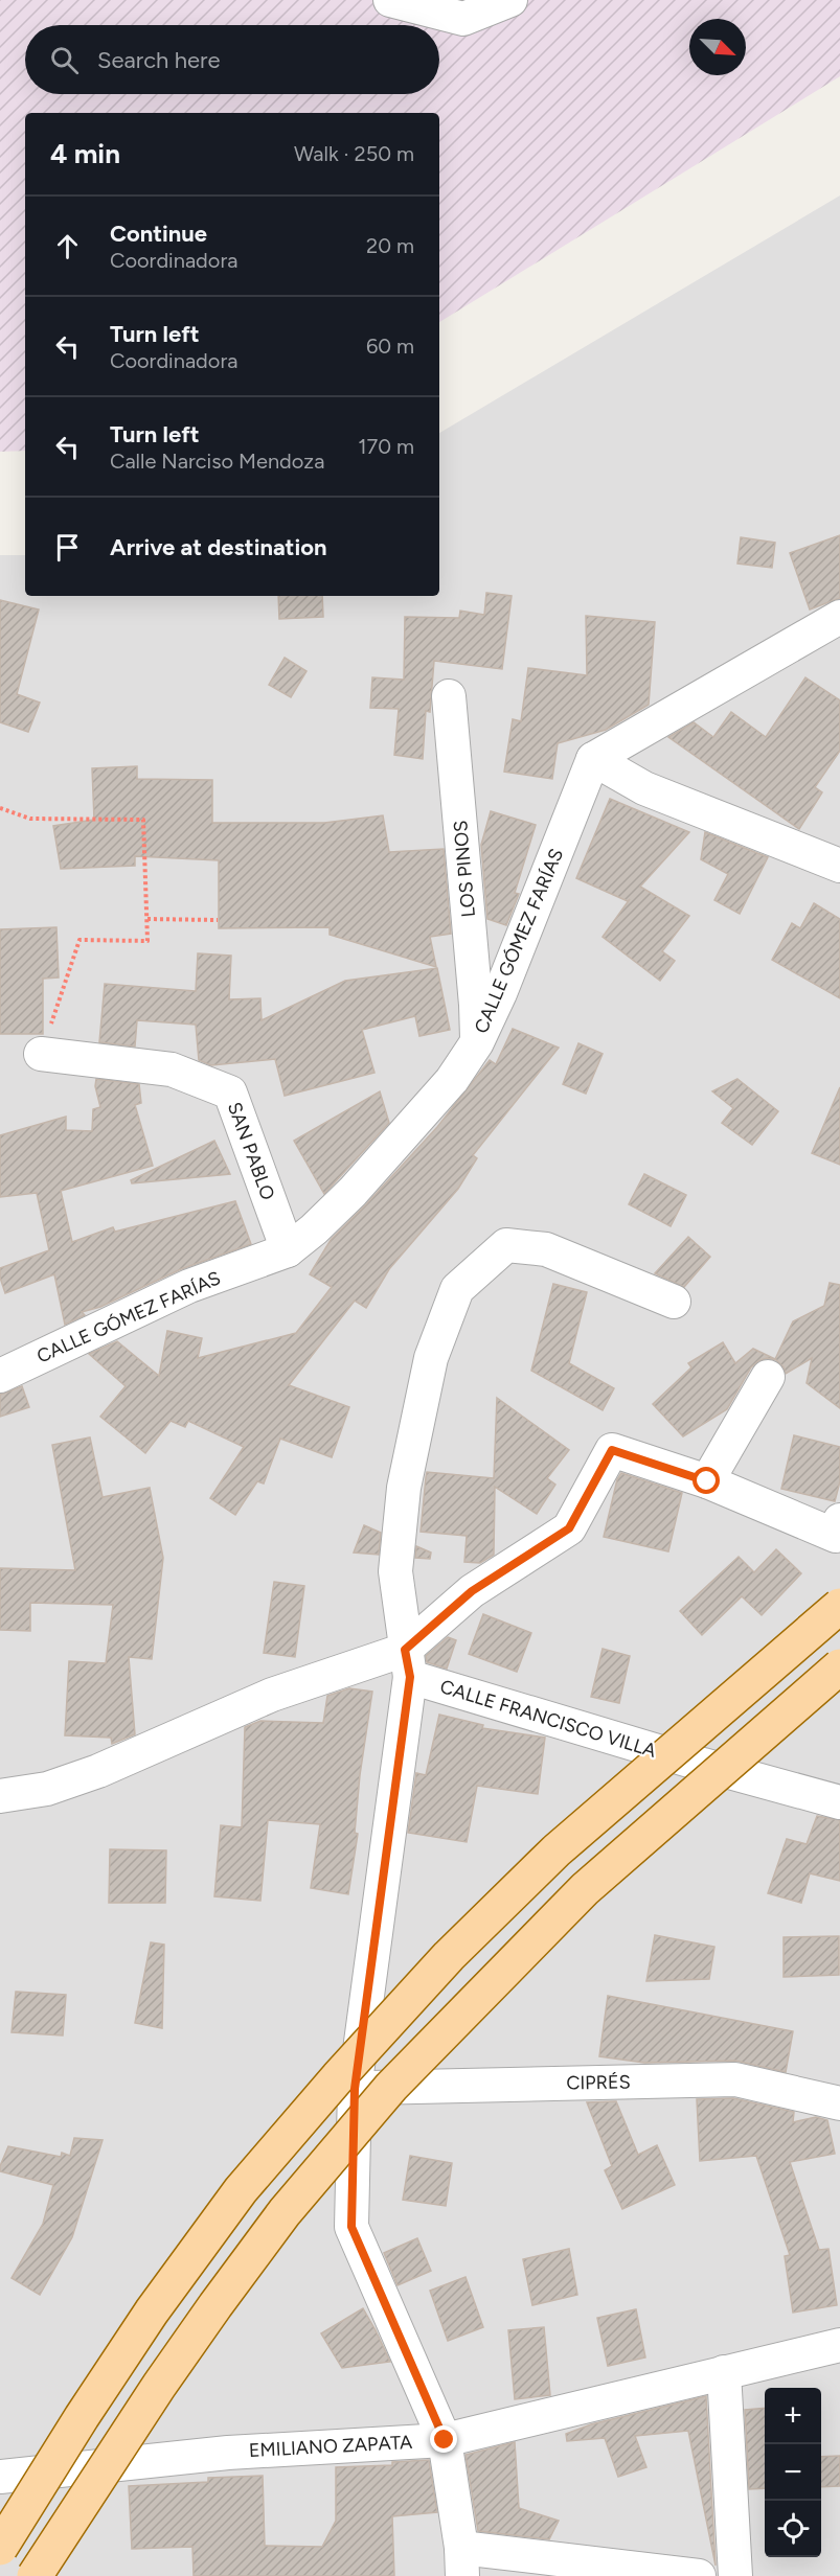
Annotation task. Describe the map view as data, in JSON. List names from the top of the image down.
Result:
{
  "streets": {
    "street": [
      "LOS PINOS",
      "CALLE GÓMEZ FARÍAS",
      "SAN PABLO",
      "CALLE FRANCISCO VILLA",
      "CIPRÉS",
      "EMILIANO ZAPATA"
    ]
  },
  "crossings": [
    ["LOS PINOS", "CALLE GÓMEZ FARÍAS"],
    ["CALLE GÓMEZ FARÍAS", "SAN PABLO"]
  ],
  "north": "bottom right",
  "page": {
    "search": "Search here",
    "heading": ["4 min", "Walk · 250 m"],
    "list": [
      ["Continue", "Coordinadora", "20 m"],
      ["Turn left", "Coordinadora", "60 m"],
      ["Turn left", "Calle Narciso Mendoza", "170 m"],
      "Arrive at destination"
    ],
    "map_buttons": ["+", "−"]
  }
}
